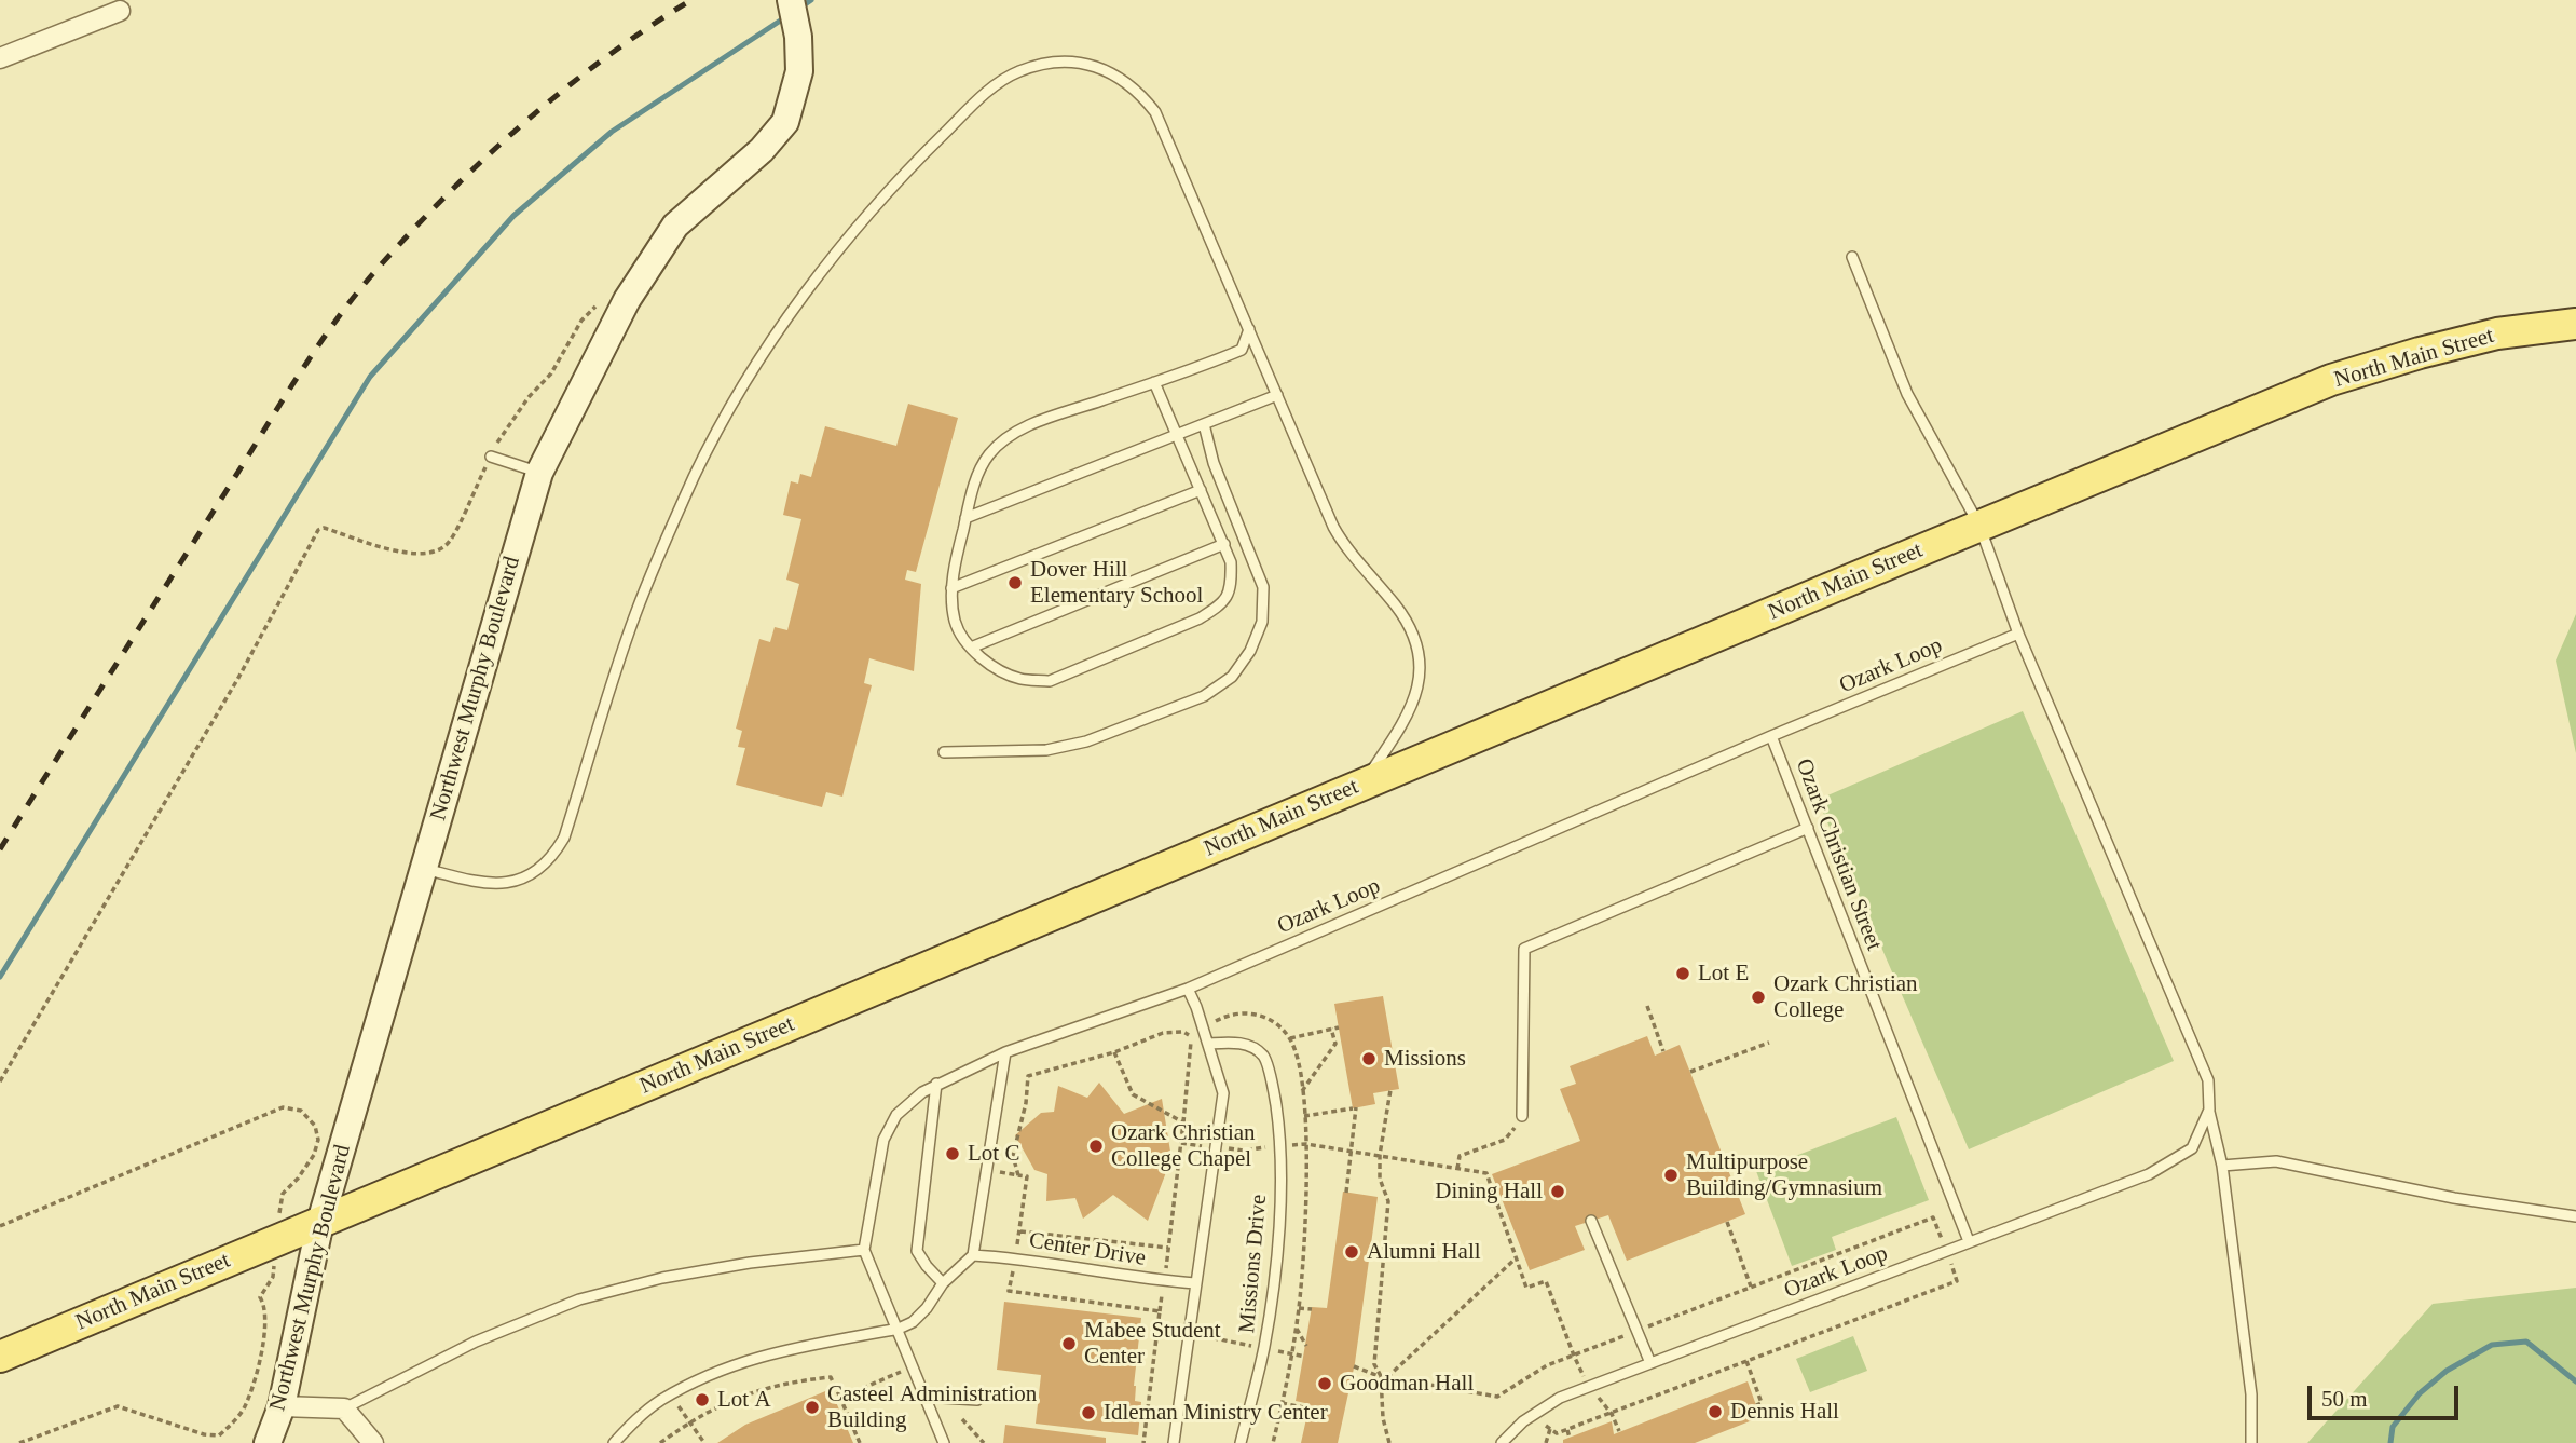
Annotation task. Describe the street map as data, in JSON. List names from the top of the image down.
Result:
{
  "streets": {
    "main road": ["North Main Street"],
    "street": ["Northwest Murphy Boulevard"],
    "lane": [
      "Ozark Loop",
      "Ozark Christian Street",
      "Center Drive",
      "Missions Drive"
    ]
  },
  "crossings": [
    ["North Main Street", "Northwest Murphy Boulevard"],
    ["Ozark Loop", "Ozark Christian Street"]
  ],
  "places": [
    "Dover Hill Elementary School",
    "Lot E",
    "Ozark Christian College",
    "Missions",
    "Ozark Christian College Chapel",
    "Lot C",
    "Multipurpose Building/Gymnasium",
    "Dining Hall",
    "Alumni Hall",
    "Mabee Student Center",
    "Goodman Hall",
    "Lot A",
    "Casteel Administration Building",
    "Dennis Hall",
    "Idleman Ministry Center"
  ],
  "scale_bar": "50 m"
}
